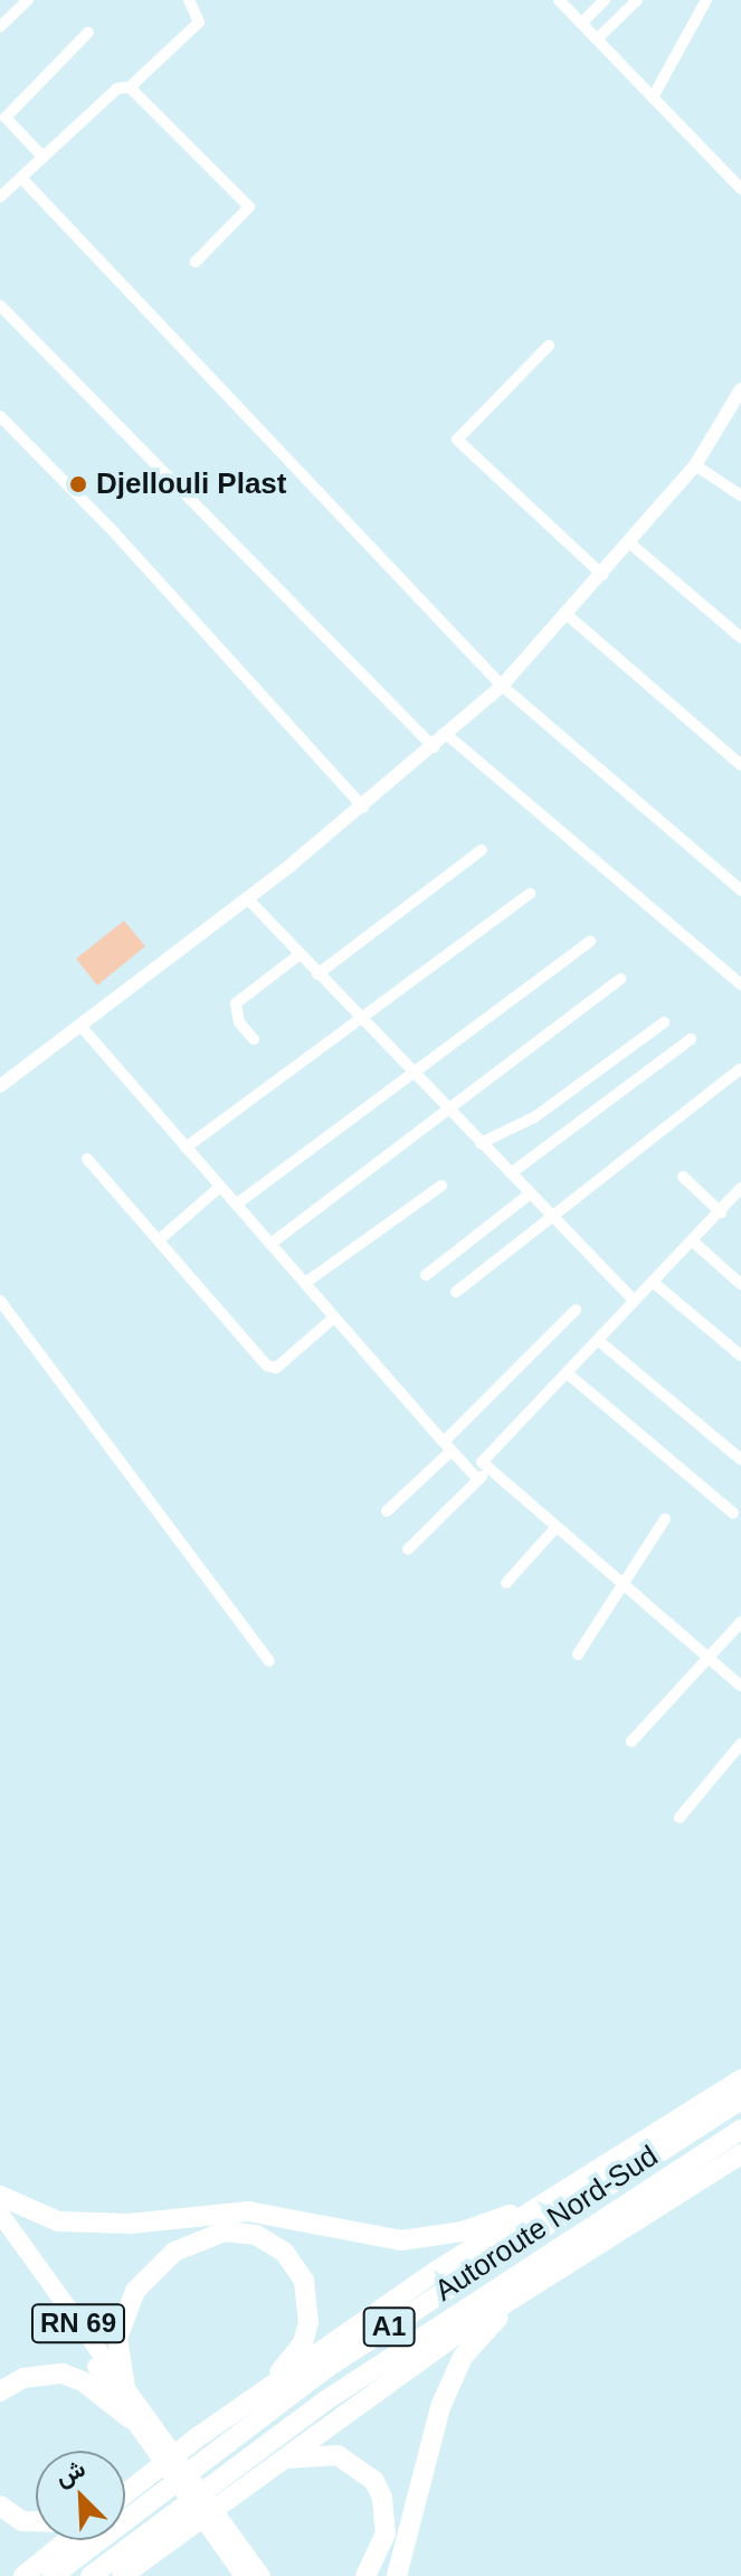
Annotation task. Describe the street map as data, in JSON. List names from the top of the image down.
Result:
{
  "streets": {
    "highway": ["Autoroute Nord-Sud", "RN 69", "A1"]
  },
  "places": ["Djellouli Plast"],
  "north": "top left"
}
